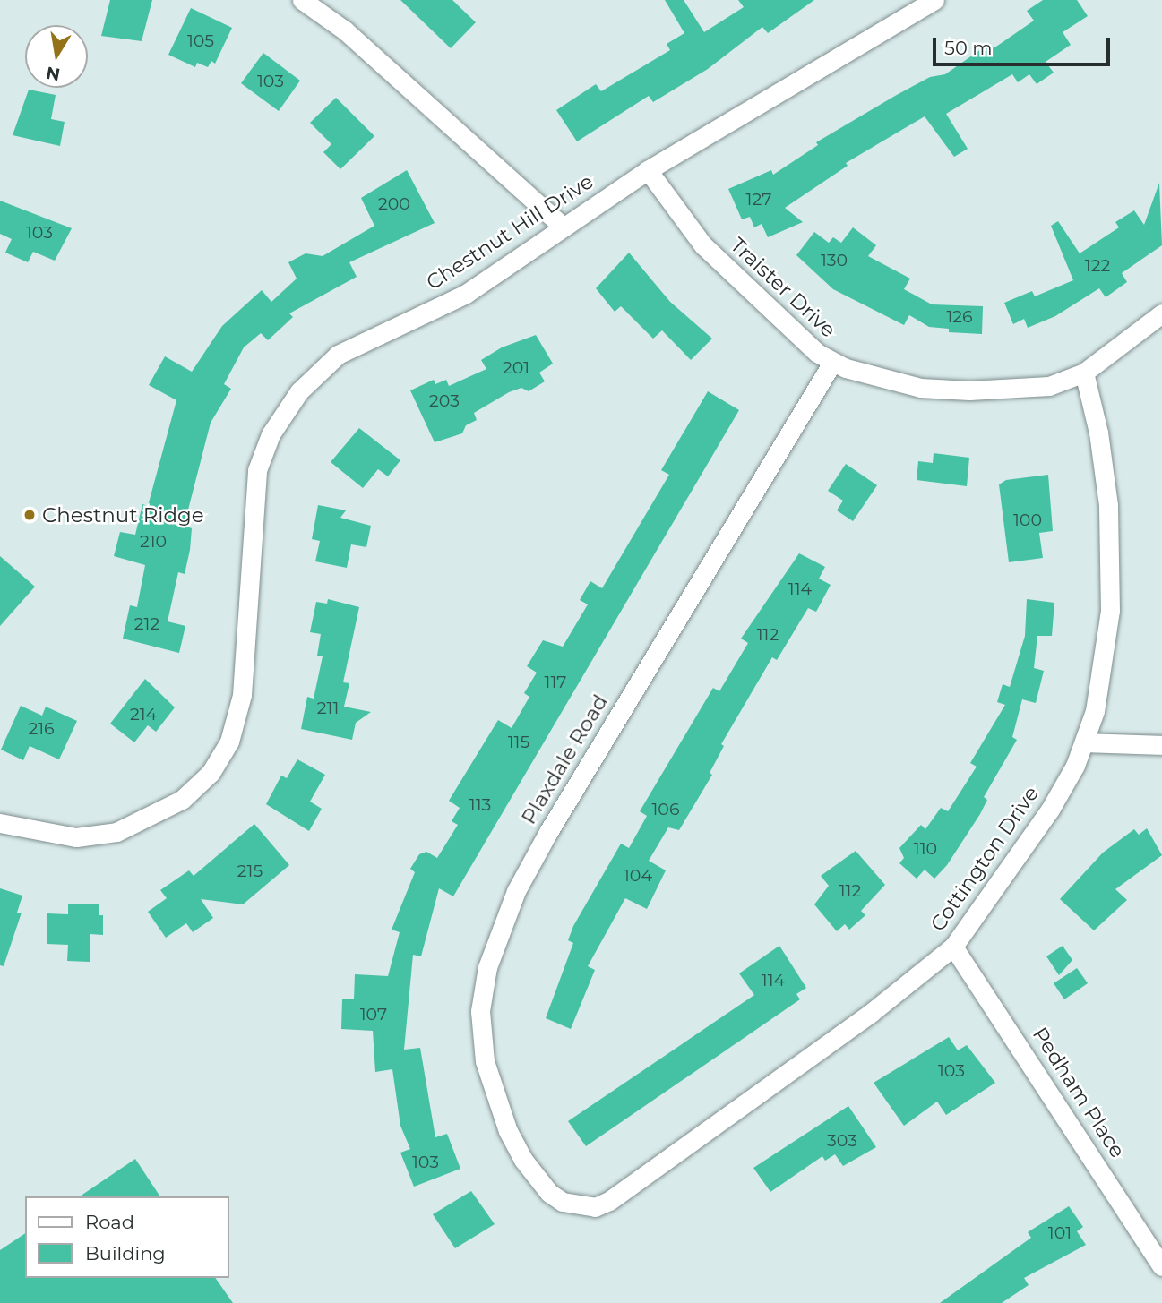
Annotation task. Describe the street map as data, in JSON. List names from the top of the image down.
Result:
{
  "streets": {
    "street": [
      "Chestnut Hill Drive",
      "Traister Drive",
      "Plaxdale Road",
      "Cottington Drive",
      "Pedham Place"
    ]
  },
  "crossings": [
    ["Chestnut Hill Drive", "Traister Drive"],
    ["Traister Drive", "Plaxdale Road"],
    ["Traister Drive", "Cottington Drive"],
    ["Plaxdale Road", "Cottington Drive"],
    ["Cottington Drive", "Pedham Place"]
  ],
  "places": ["Chestnut Ridge"],
  "house_numbers": [
    "105",
    "103",
    "127",
    "200",
    "103",
    "130",
    "122",
    "126",
    "201",
    "203",
    "100",
    "210",
    "114",
    "212",
    "112",
    "117",
    "211",
    "214",
    "216",
    "115",
    "113",
    "106",
    "110",
    "215",
    "104",
    "112",
    "114",
    "107",
    "103",
    "303",
    "103",
    "101"
  ],
  "legend": ["Road", "Building"],
  "scale_bar": "50 m",
  "north": "bottom"
}
